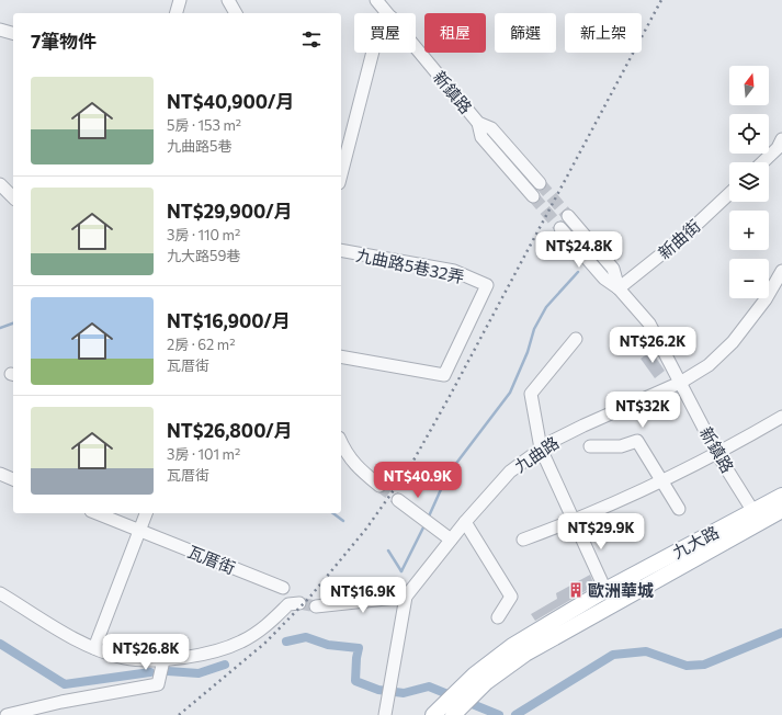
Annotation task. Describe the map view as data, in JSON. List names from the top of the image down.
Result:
{
  "streets": {
    "main road": ["九大路"],
    "street": [
      "新鎮路",
      "新曲街",
      "九曲路5巷32弄",
      "九曲路",
      "瓦厝街"
    ]
  },
  "crossings": [
    ["新鎮路", "新曲街"],
    ["新鎮路", "九曲路"],
    ["新鎮路", "九大路"]
  ],
  "places": {
    "building": ["歐洲華城"]
  },
  "north": "top",
  "page": {
    "chip": [
      "買屋",
      "租屋",
      "篩選",
      "新上架"
    ],
    "heading": "7筆物件",
    "map_buttons": ["+", "−"],
    "list": [
      {
        "name": "NT$40,900/月",
        "note": "5房 · 153 m² · 九曲路5巷"
      },
      {
        "name": "NT$29,900/月",
        "note": "3房 · 110 m² · 九大路59巷"
      },
      {
        "name": "NT$16,900/月",
        "note": "2房 · 62 m² · 瓦厝街"
      },
      {
        "name": "NT$26,800/月",
        "note": "3房 · 101 m² · 瓦厝街"
      }
    ],
    "price": [
      "NT$24.8K",
      "NT$26.2K",
      "NT$32K",
      "NT$40.9K",
      "NT$29.9K",
      "NT$16.9K",
      "NT$26.8K"
    ]
  }
}
